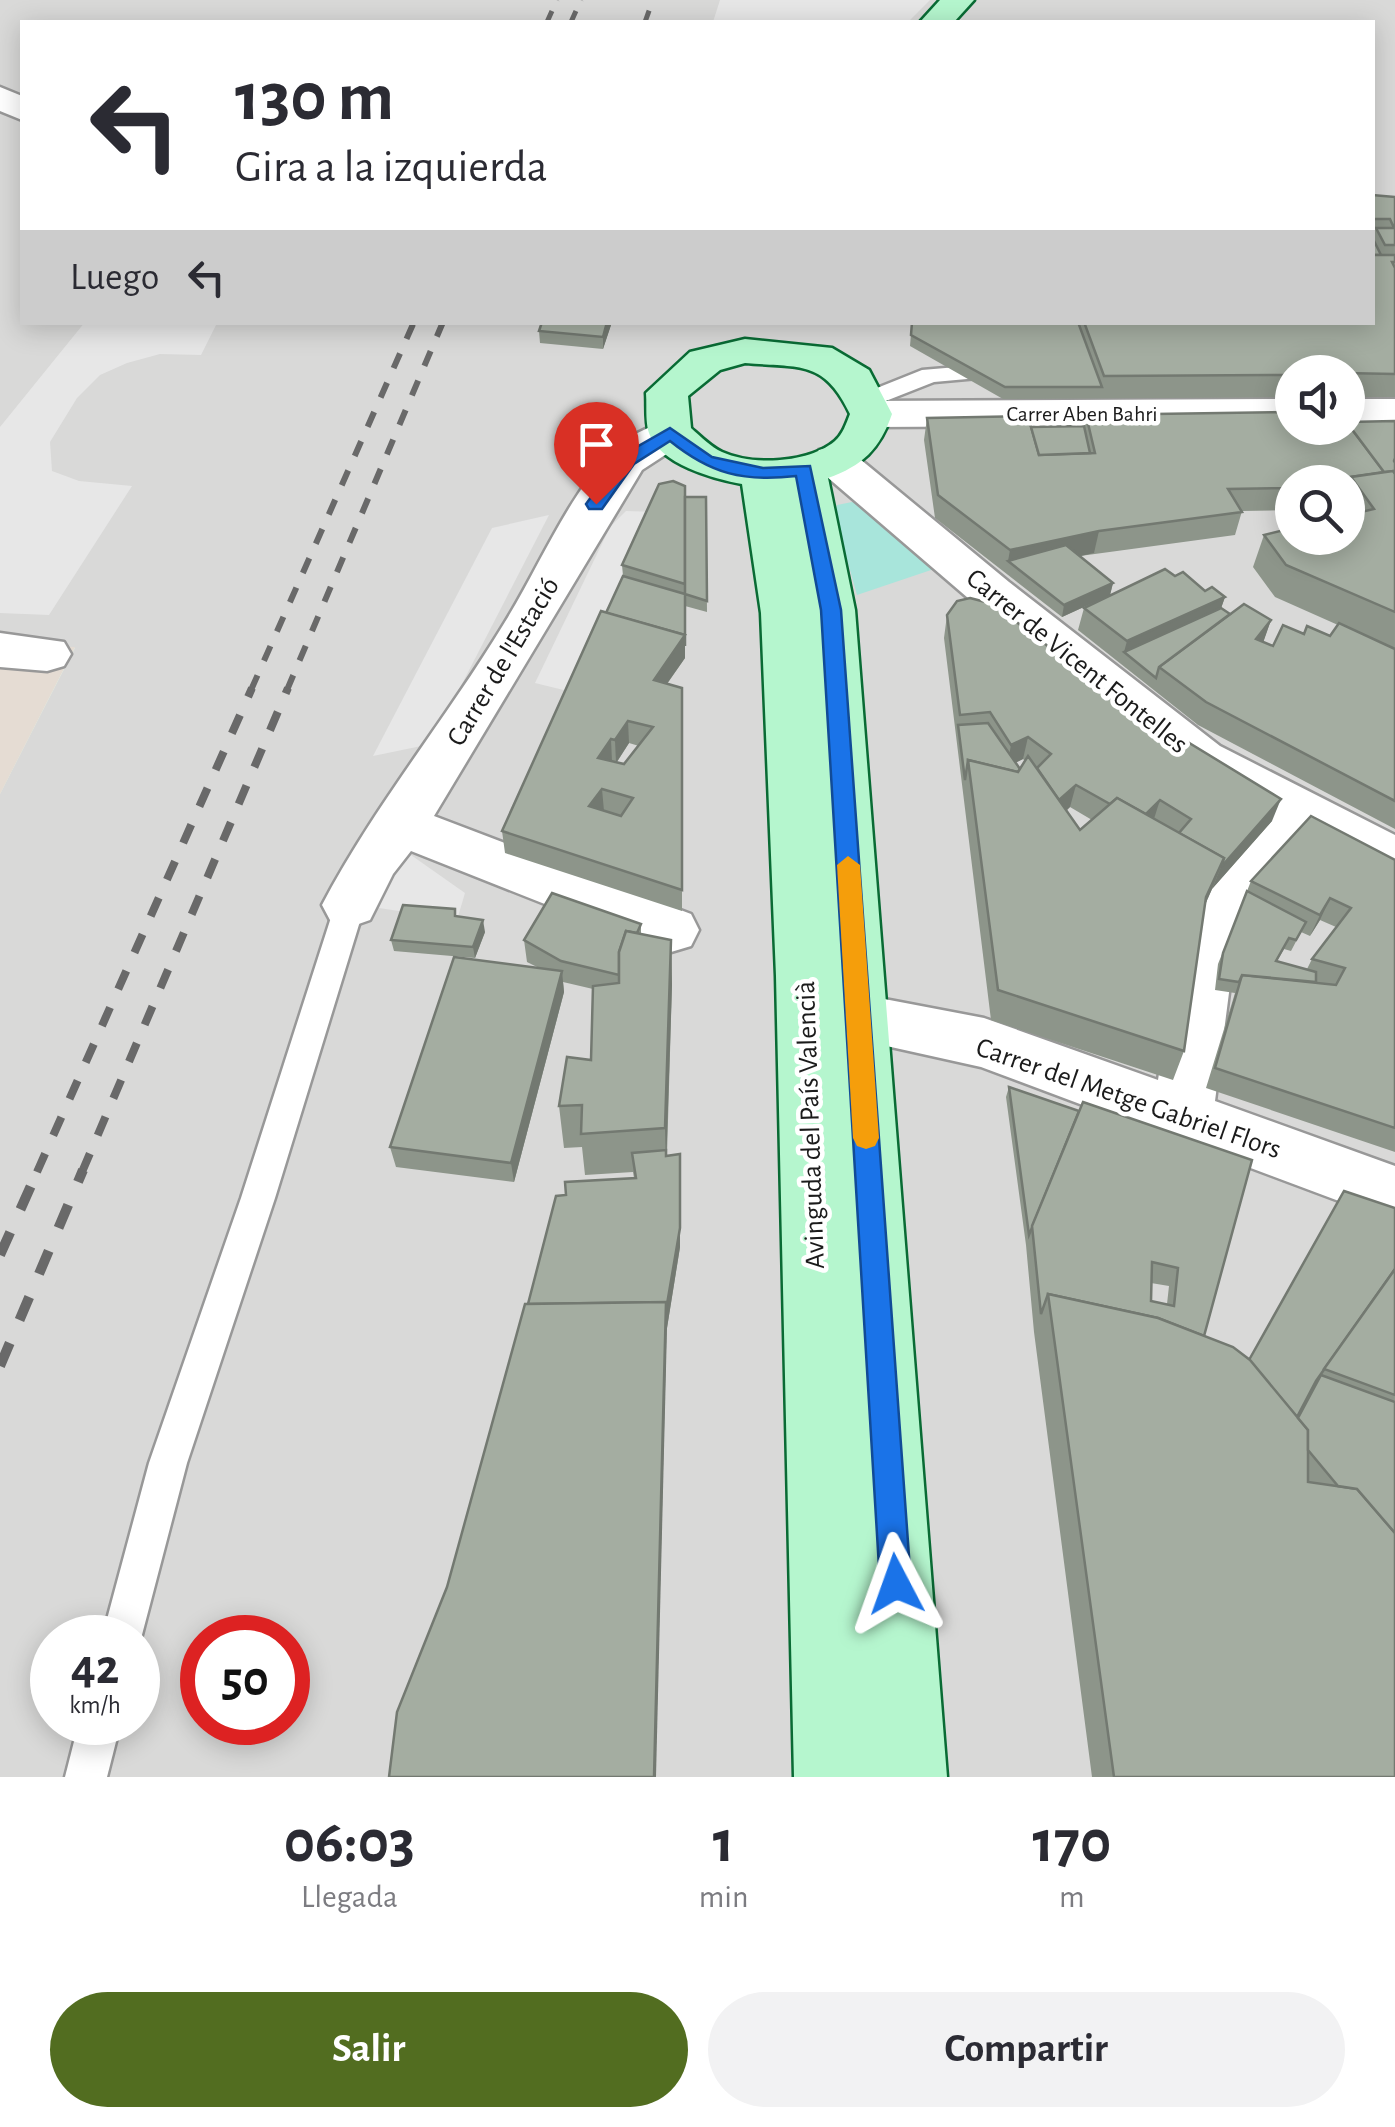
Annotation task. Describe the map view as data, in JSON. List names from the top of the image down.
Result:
{
  "streets": {
    "main road": ["Avinguda del País Valencià"],
    "street": [
      "Carrer Aben Bahri",
      "Carrer de Vicent Fontelles",
      "Carrer de l'Estació",
      "Carrer del Metge Gabriel Flors"
    ]
  },
  "crossings": [
    ["Carrer Aben Bahri", "Carrer de Vicent Fontelles"],
    ["Carrer Aben Bahri", "Carrer de l'Estació"],
    ["Carrer Aben Bahri", "Avinguda del País Valencià"],
    ["Carrer de Vicent Fontelles", "Carrer de l'Estació"],
    ["Carrer de Vicent Fontelles", "Avinguda del País Valencià"],
    ["Carrer de l'Estació", "Avinguda del País Valencià"],
    ["Carrer del Metge Gabriel Flors", "Avinguda del País Valencià"]
  ],
  "page": {
    "turn": ["130 m", "Gira a la izquierda"],
    "then": "Luego",
    "speed": "42 km/h",
    "limit": "50",
    "eta": [
      "06:03",
      "Llegada",
      "1",
      "min",
      "170",
      "m"
    ],
    "buttons": ["Salir", "Compartir"]
  }
}
